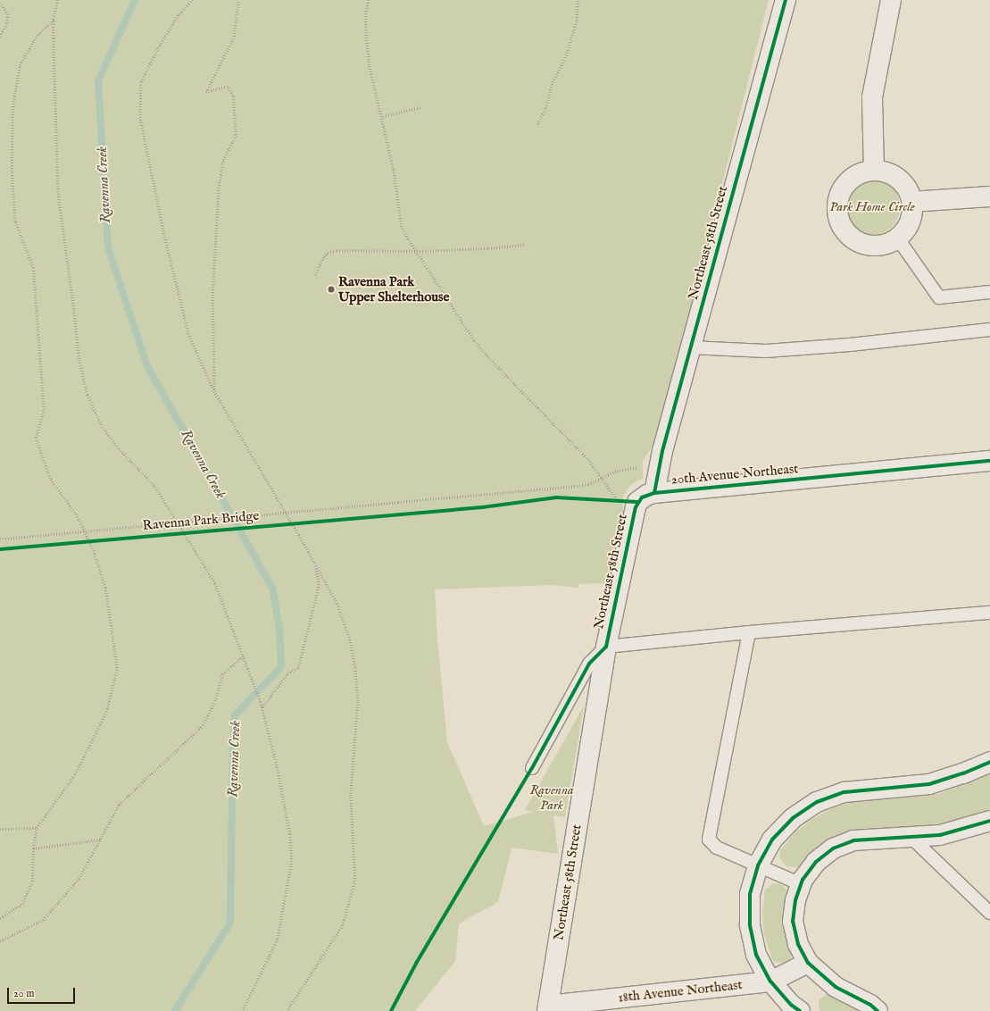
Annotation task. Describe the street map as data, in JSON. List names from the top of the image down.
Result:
{
  "streets": {
    "street": ["Northeast 58th Street", "20th Avenue Northeast", "18th Avenue Northeast"],
    "cycle path": ["Ravenna Park Bridge"]
  },
  "crossings": [
    ["Northeast 58th Street", "20th Avenue Northeast"],
    ["Northeast 58th Street", "18th Avenue Northeast"]
  ],
  "water": ["Ravenna Creek"],
  "parks": ["Park Home Circle", "Ravenna Park"],
  "places": ["Ravenna Park Upper Shelterhouse"],
  "scale_bar": "20 m"
}
